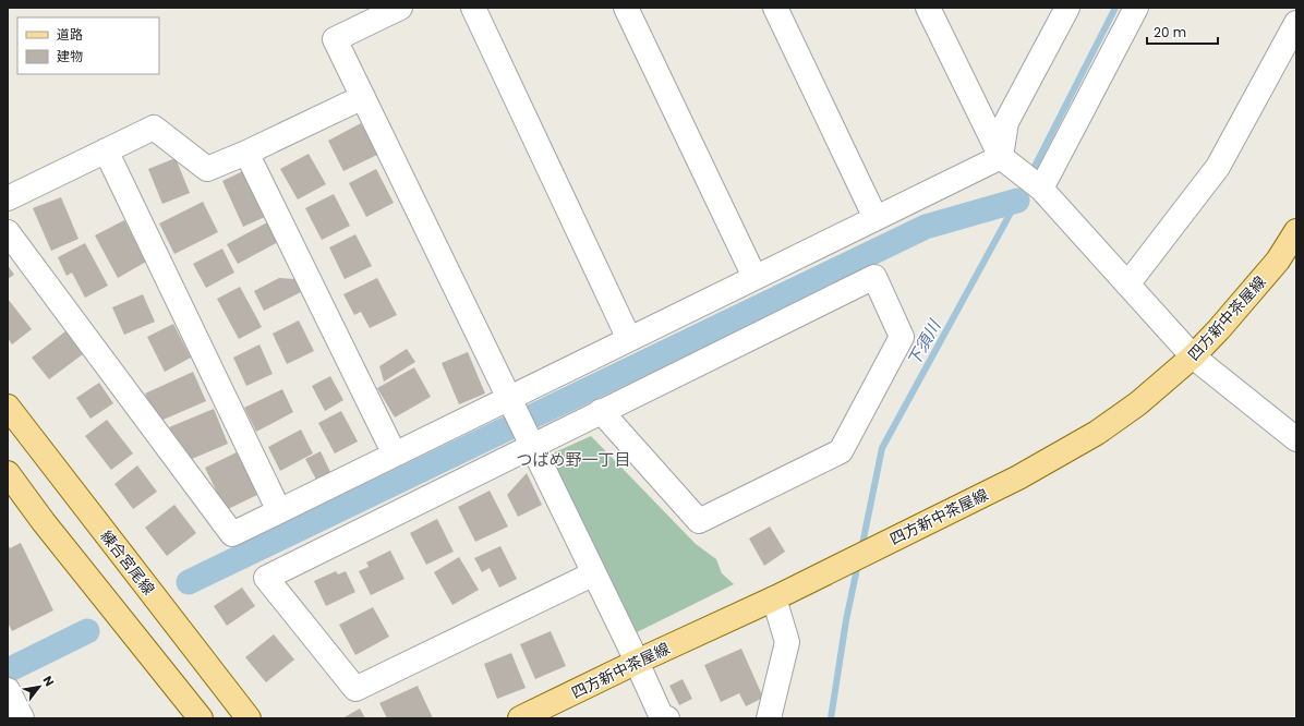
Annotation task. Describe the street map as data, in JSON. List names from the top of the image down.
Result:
{
  "streets": {
    "main road": ["四方新中茶屋線", "練合宮尾線"]
  },
  "districts": ["つばめ野一丁目"],
  "water": ["下須川"],
  "legend": ["道路", "建物"],
  "scale_bar": "20 m",
  "north": "top right"
}
